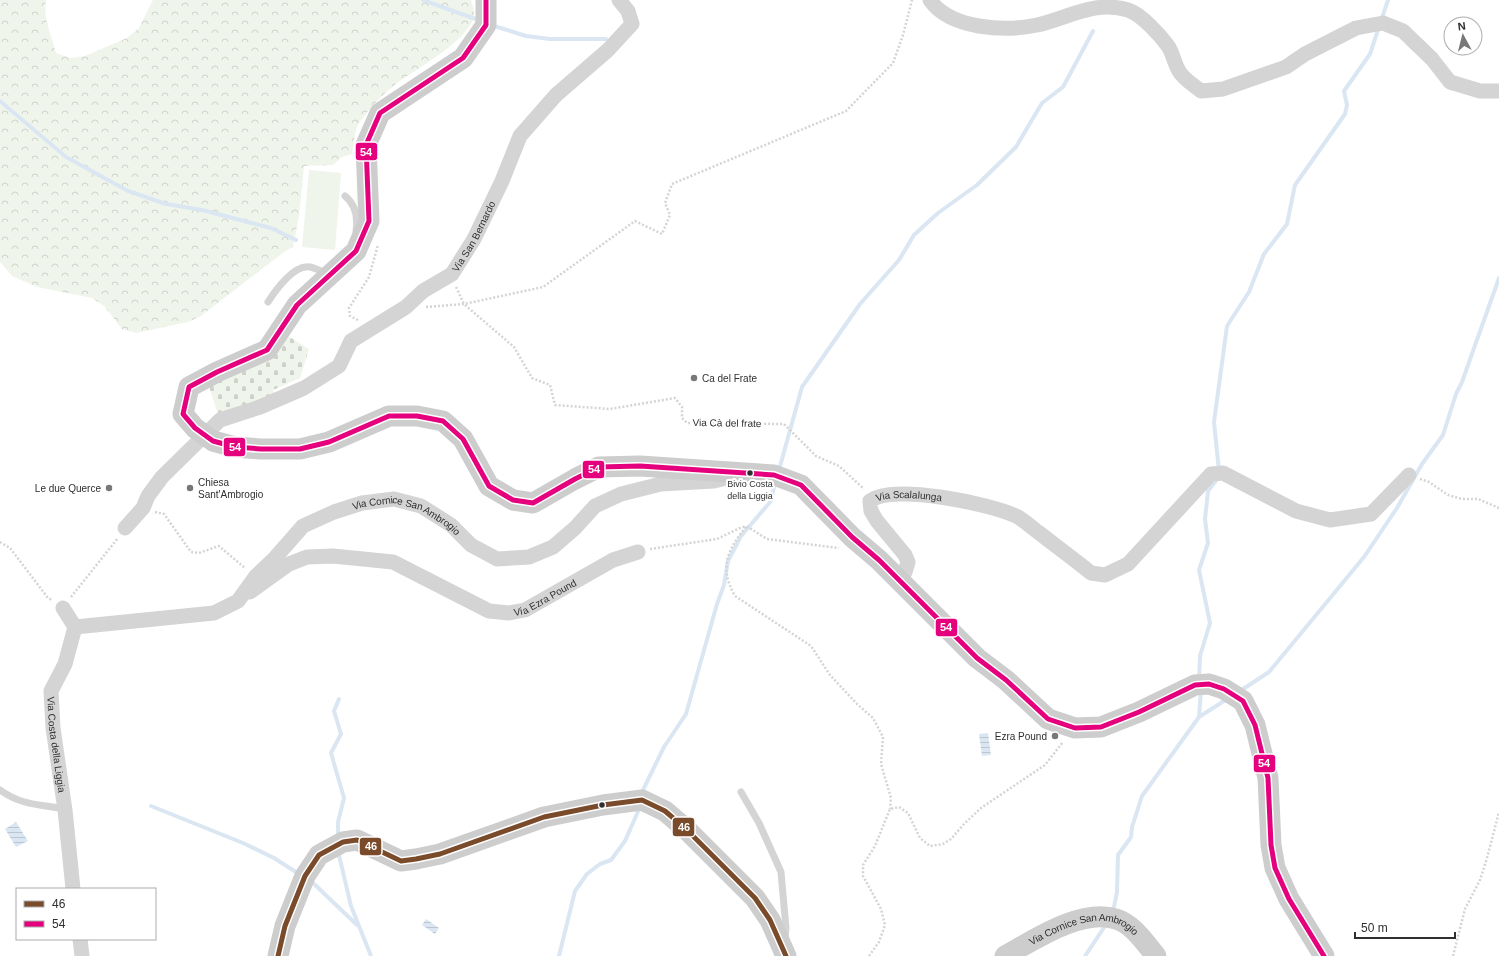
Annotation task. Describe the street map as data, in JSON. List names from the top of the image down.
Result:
{
  "streets": {
    "street": [
      "Via San Bernardo",
      "Via Scalalunga",
      "Via Cornice San Ambrogio",
      "Via Ezra Pound",
      "Via Costa della Liggia"
    ],
    "path": ["Via Cà del frate"]
  },
  "crossings": [
    ["Via San Bernardo", "Via Cornice San Ambrogio"],
    ["Via Scalalunga", "Via Cornice San Ambrogio"],
    ["Via Cornice San Ambrogio", "Via Ezra Pound"],
    ["Via Cornice San Ambrogio", "Via Costa della Liggia"]
  ],
  "places": [
    "Ca del Frate",
    "Bivio Costa della Liggia",
    "Le due Querce",
    "Chiesa Sant'Ambrogio",
    "Ezra Pound"
  ],
  "lines": ["transit line 54", "transit line 46"],
  "legend": ["46", "54"],
  "scale_bar": "50 m",
  "north": "top"
}
